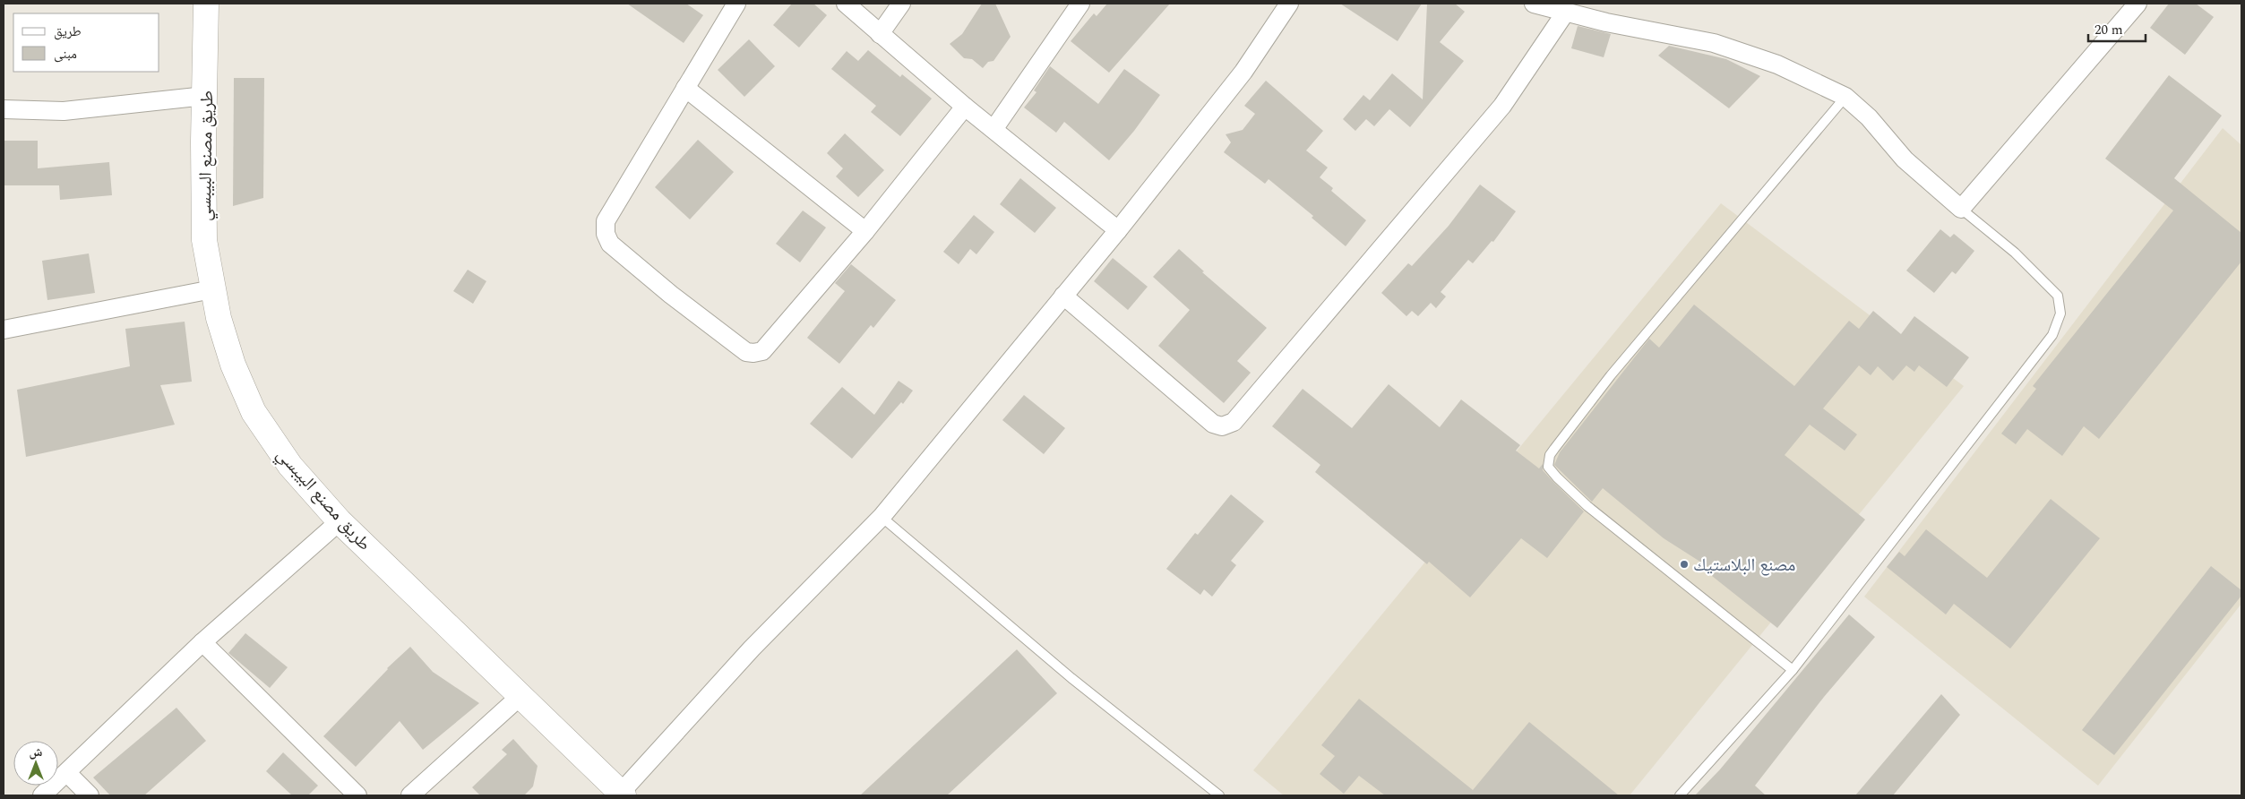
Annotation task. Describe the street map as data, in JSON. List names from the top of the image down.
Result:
{
  "streets": {
    "main road": ["طريق مصنع البيبسي"]
  },
  "places": ["مصنع البلاستيك"],
  "legend": ["طريق", "مبنى"],
  "scale_bar": "20 m",
  "north": "top"
}
